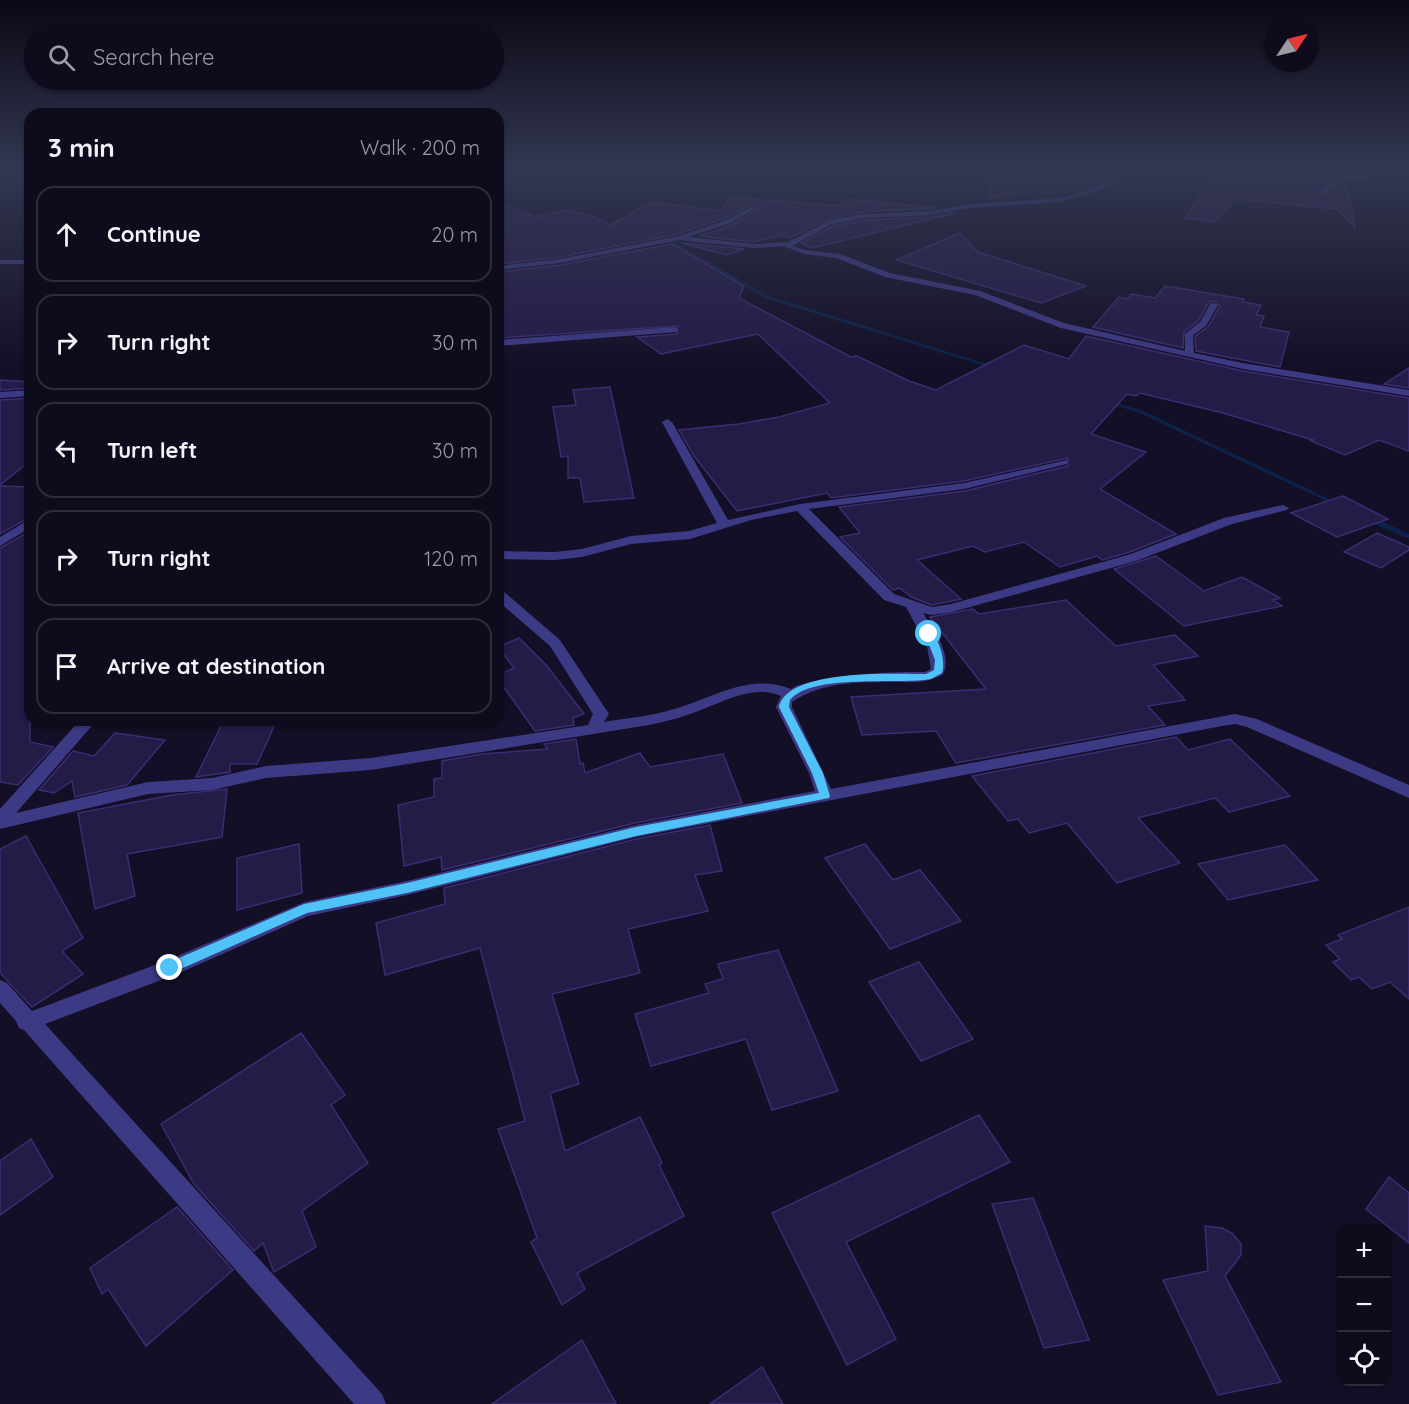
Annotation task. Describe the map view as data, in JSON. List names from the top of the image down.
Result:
{
  "north": "top right",
  "page": {
    "search": "Search here",
    "heading": ["3 min", "Walk · 200 m"],
    "list": [
      ["Continue", "20 m"],
      ["Turn right", "30 m"],
      ["Turn left", "30 m"],
      ["Turn right", "120 m"],
      "Arrive at destination"
    ],
    "map_buttons": ["+", "−"]
  }
}
